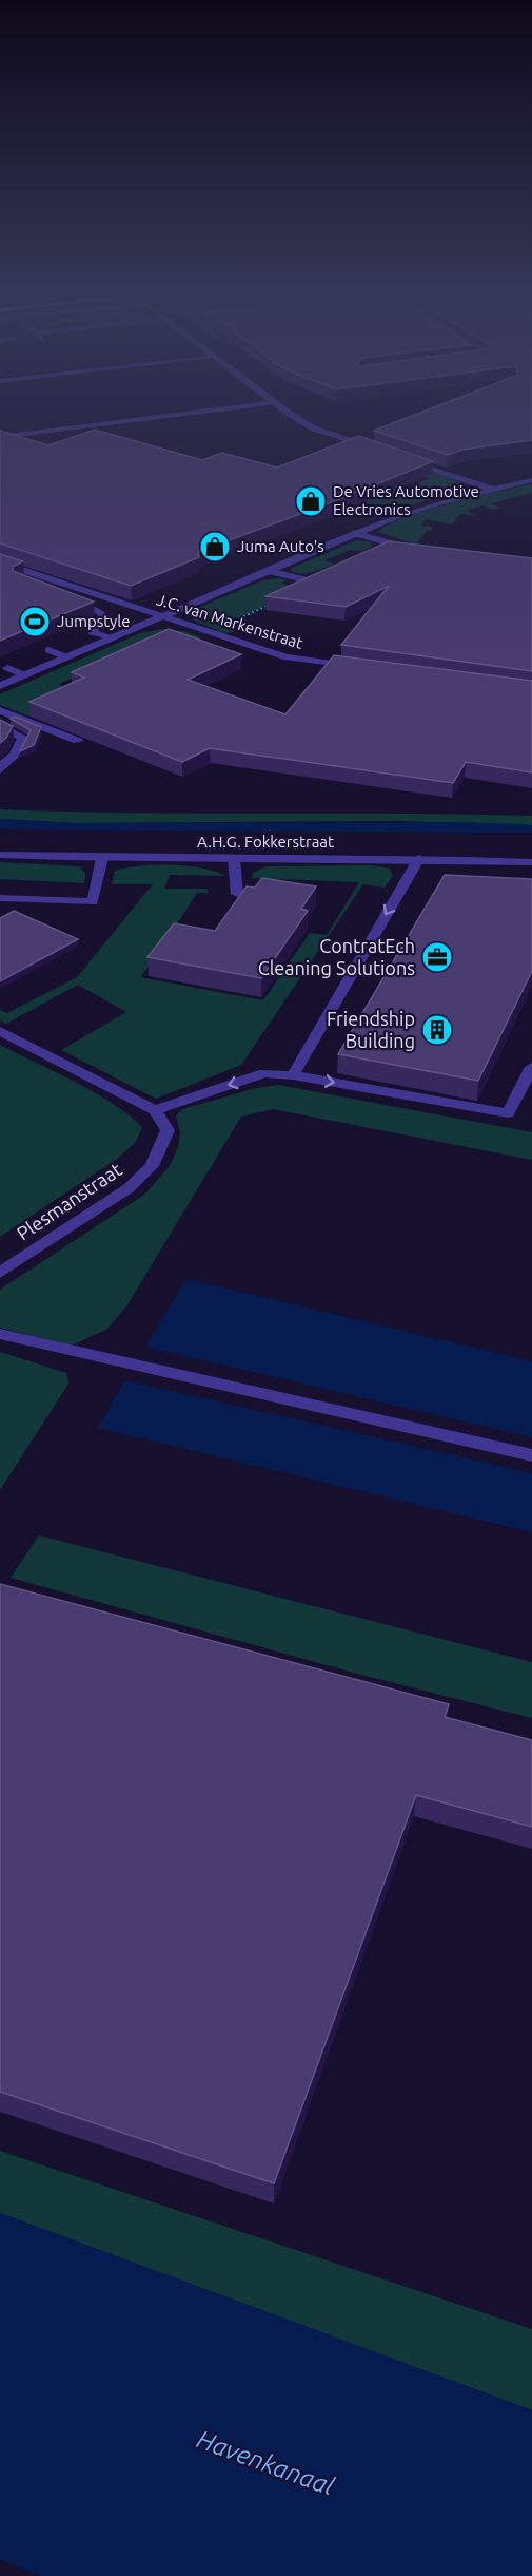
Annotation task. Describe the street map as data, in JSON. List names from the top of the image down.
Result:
{
  "streets": {
    "street": ["J.C. van Markenstraat", "A.H.G. Fokkerstraat", "Plesmanstraat"]
  },
  "water": ["Havenkanaal"],
  "places": {
    "shop": ["De Vries Automotive Electronics", "Juma Auto's"],
    "sports": ["Jumpstyle"],
    "office": ["ContratEch Cleaning Solutions"],
    "building": ["Friendship Building"]
  }
}
